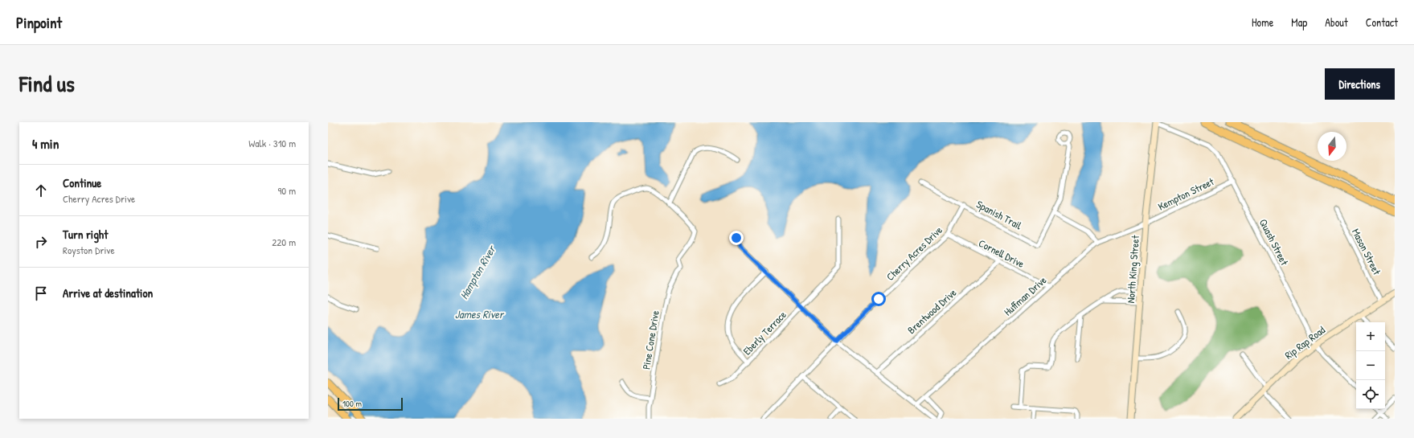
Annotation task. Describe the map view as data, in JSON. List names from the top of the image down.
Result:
{
  "streets": {
    "main road": ["North King Street", "Rip Rap Road"],
    "street": [
      "Kempton Street",
      "Spanish Trail",
      "Quash Street",
      "Mason Street",
      "Cherry Acres Drive",
      "Cornell Drive",
      "Huffman Drive",
      "Brentwood Drive",
      "Eberly Terrace",
      "Pine Cone Drive"
    ]
  },
  "crossings": [
    ["Kempton Street", "Quash Street"],
    ["Kempton Street", "North King Street"],
    ["Kempton Street", "Huffman Drive"],
    ["Spanish Trail", "Cherry Acres Drive"],
    ["Quash Street", "North King Street"],
    ["Quash Street", "Rip Rap Road"],
    ["Mason Street", "Rip Rap Road"],
    ["Cherry Acres Drive", "Cornell Drive"],
    ["Cornell Drive", "Huffman Drive"],
    ["Cornell Drive", "Brentwood Drive"],
    ["North King Street", "Huffman Drive"]
  ],
  "water": ["Hampton River", "James River"],
  "scale_bar": "100 m",
  "north": "bottom",
  "page": {
    "header": "Pinpoint",
    "nav": [
      "Home",
      "Map",
      "About",
      "Contact"
    ],
    "title": "Find us",
    "buttons": "Directions",
    "heading": ["4 min", "Walk · 310 m"],
    "list": [
      ["Continue", "Cherry Acres Drive", "90 m"],
      ["Turn right", "Royston Drive", "220 m"],
      "Arrive at destination"
    ],
    "map_buttons": ["+", "−"],
    "scale": "100 m"
  }
}
